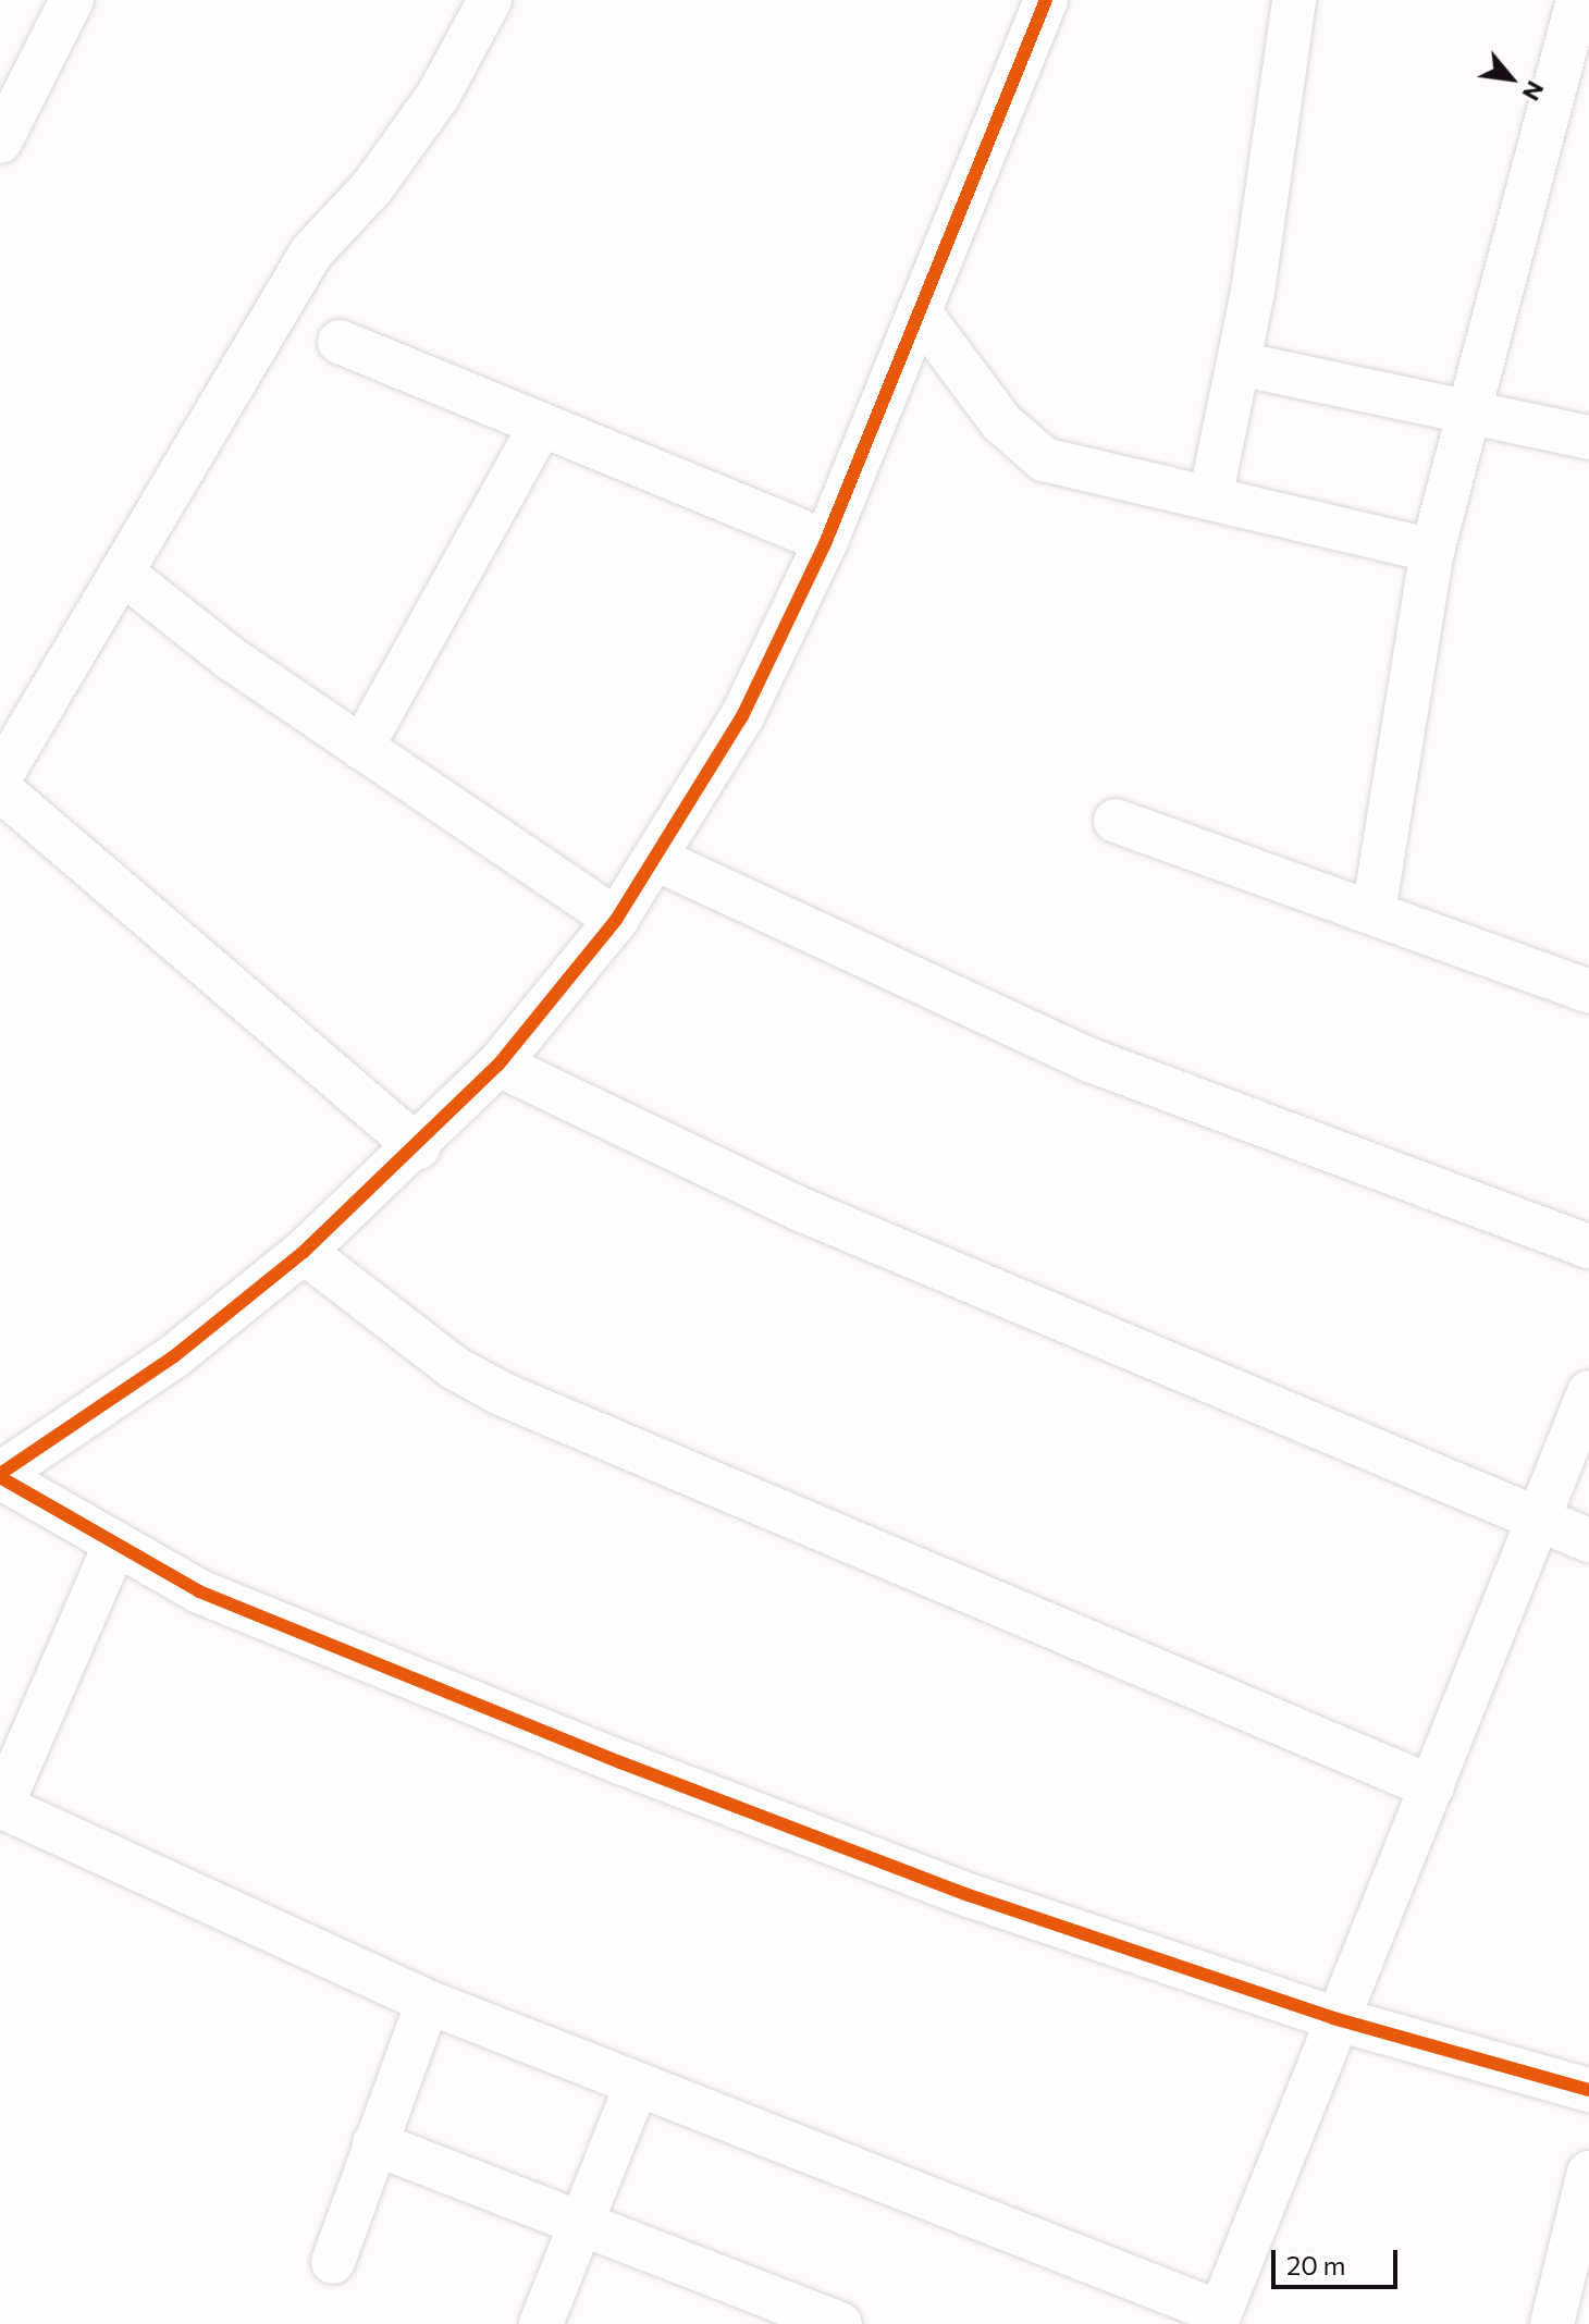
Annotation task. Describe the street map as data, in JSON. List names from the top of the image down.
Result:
{
  "scale_bar": "20 m",
  "north": "bottom right"
}
